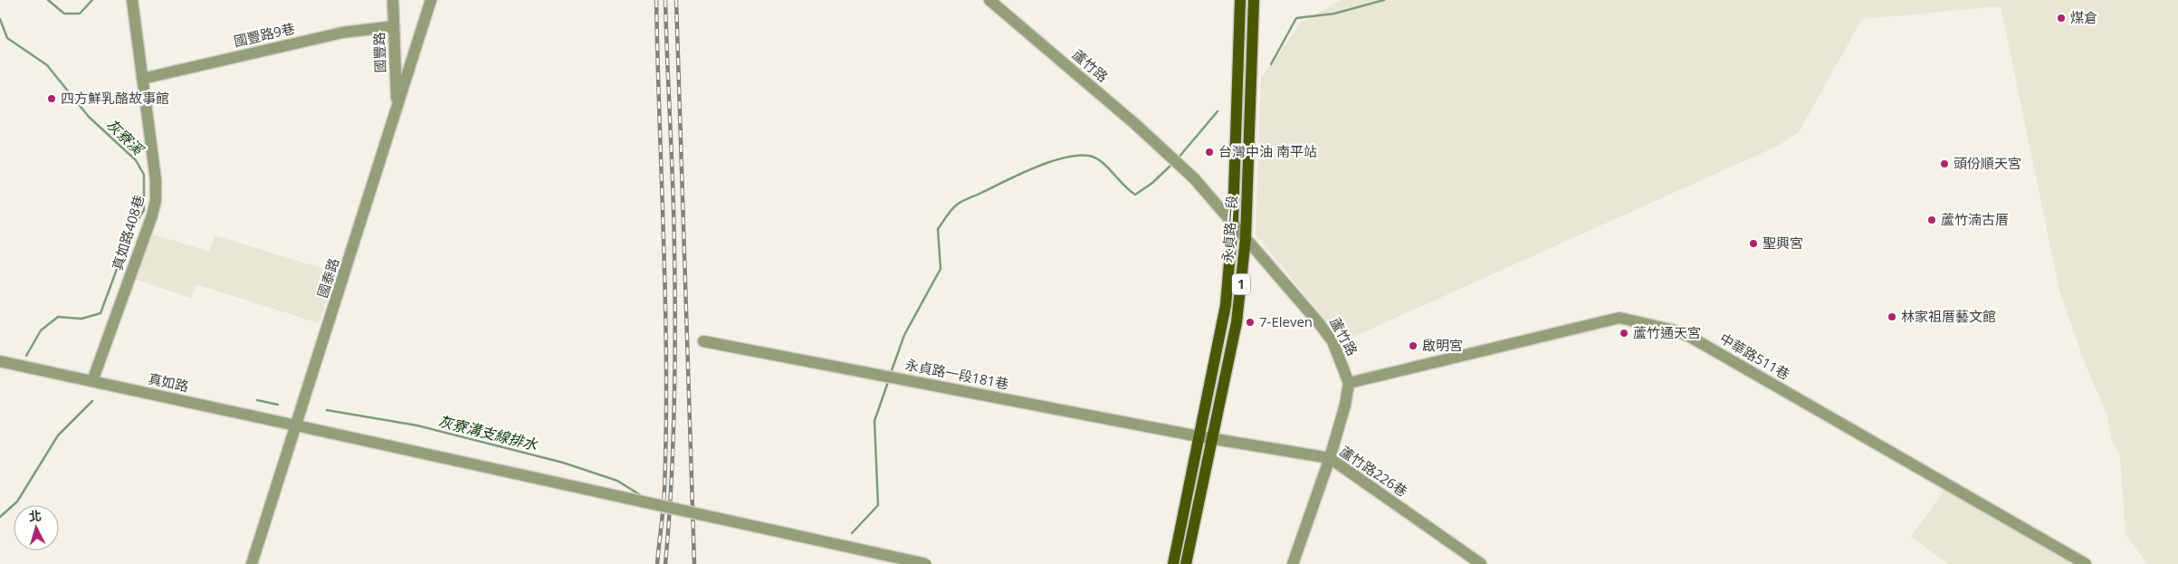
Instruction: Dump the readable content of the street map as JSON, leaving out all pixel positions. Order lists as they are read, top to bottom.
{
  "streets": {
    "main road": ["永貞路一段", "1"],
    "street": [
      "國豐路9巷",
      "國豐路",
      "蘆竹路",
      "真如路408巷",
      "國泰路",
      "中華路511巷",
      "永貞路一段181巷",
      "真如路",
      "蘆竹路226巷"
    ]
  },
  "crossings": [
    ["國豐路9巷", "國豐路"],
    ["國豐路9巷", "真如路408巷"],
    ["國豐路", "國泰路"],
    ["蘆竹路", "永貞路一段"],
    ["蘆竹路", "中華路511巷"],
    ["永貞路一段", "永貞路一段181巷"],
    ["永貞路一段", "蘆竹路226巷"],
    ["真如路408巷", "真如路"],
    ["國泰路", "真如路"],
    ["永貞路一段181巷", "蘆竹路226巷"]
  ],
  "water": ["灰寮溪", "灰寮溝支線排水"],
  "places": [
    "煤倉",
    "四方鮮乳酪故事館",
    "台灣中油 南平站",
    "頭份順天宮",
    "蘆竹湳古厝",
    "聖興宮",
    "林家祖厝藝文館",
    "7-Eleven",
    "蘆竹通天宮",
    "啟明宮"
  ],
  "north": "top"
}
